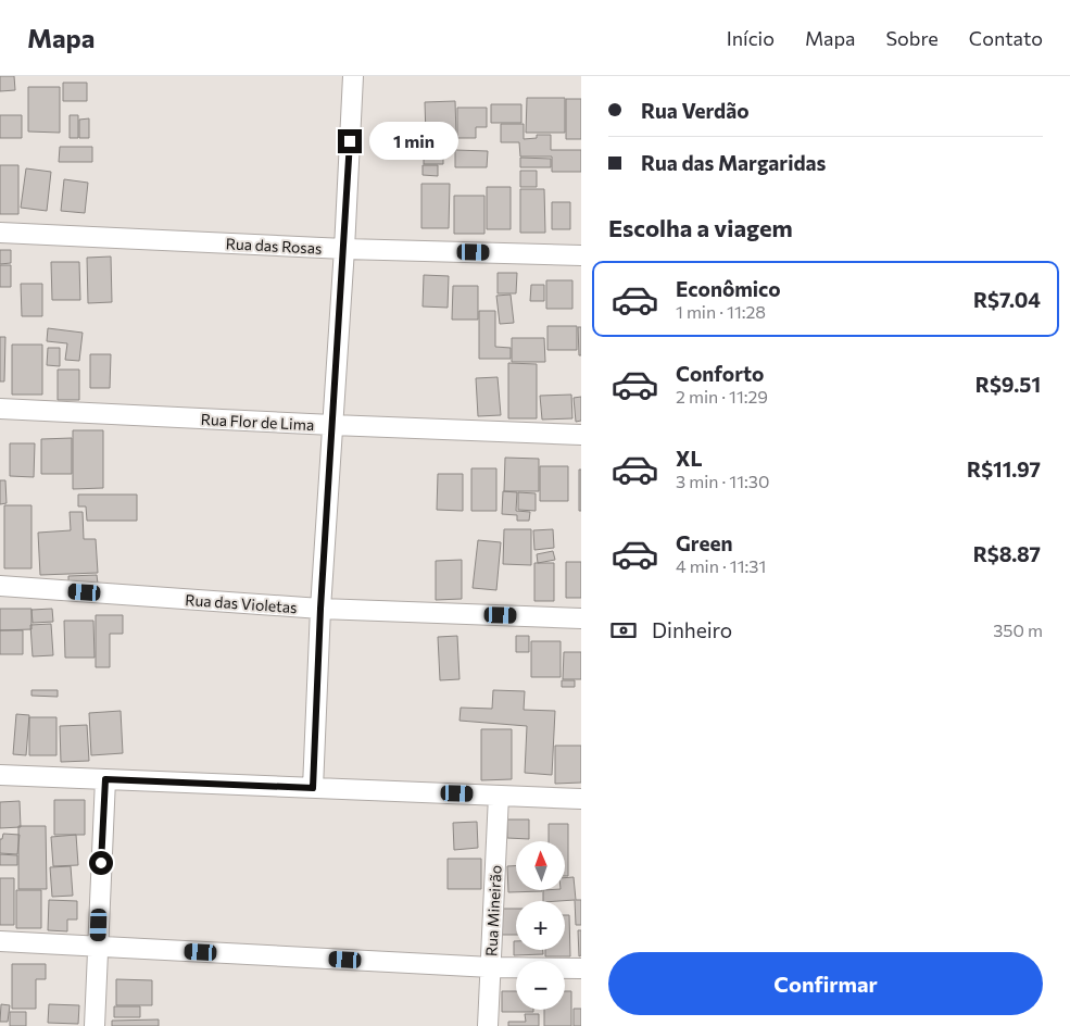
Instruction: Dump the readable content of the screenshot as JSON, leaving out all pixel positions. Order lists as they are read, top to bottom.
{
  "streets": {
    "street": [
      "Rua das Rosas",
      "Rua Flor de Lima",
      "Rua das Violetas",
      "Rua Mineirão"
    ]
  },
  "north": "top",
  "page": {
    "header": "Mapa",
    "nav": [
      "Início",
      "Mapa",
      "Sobre",
      "Contato"
    ],
    "banner": ["Rua Verdão", "Rua das Margaridas"],
    "bubble": "1 min",
    "heading": "Escolha a viagem",
    "list": [
      {
        "name": "Econômico",
        "note": "1 min · 11:28",
        "value": "R$7.04"
      },
      {
        "name": "Conforto",
        "note": "2 min · 11:29",
        "value": "R$9.51"
      },
      {
        "name": "XL",
        "note": "3 min · 11:30",
        "value": "R$11.97"
      },
      {
        "name": "Green",
        "note": "4 min · 11:31",
        "value": "R$8.87"
      }
    ],
    "pay": ["Dinheiro", "350 m"],
    "map_buttons": ["+", "−"],
    "buttons": "Confirmar"
  }
}
